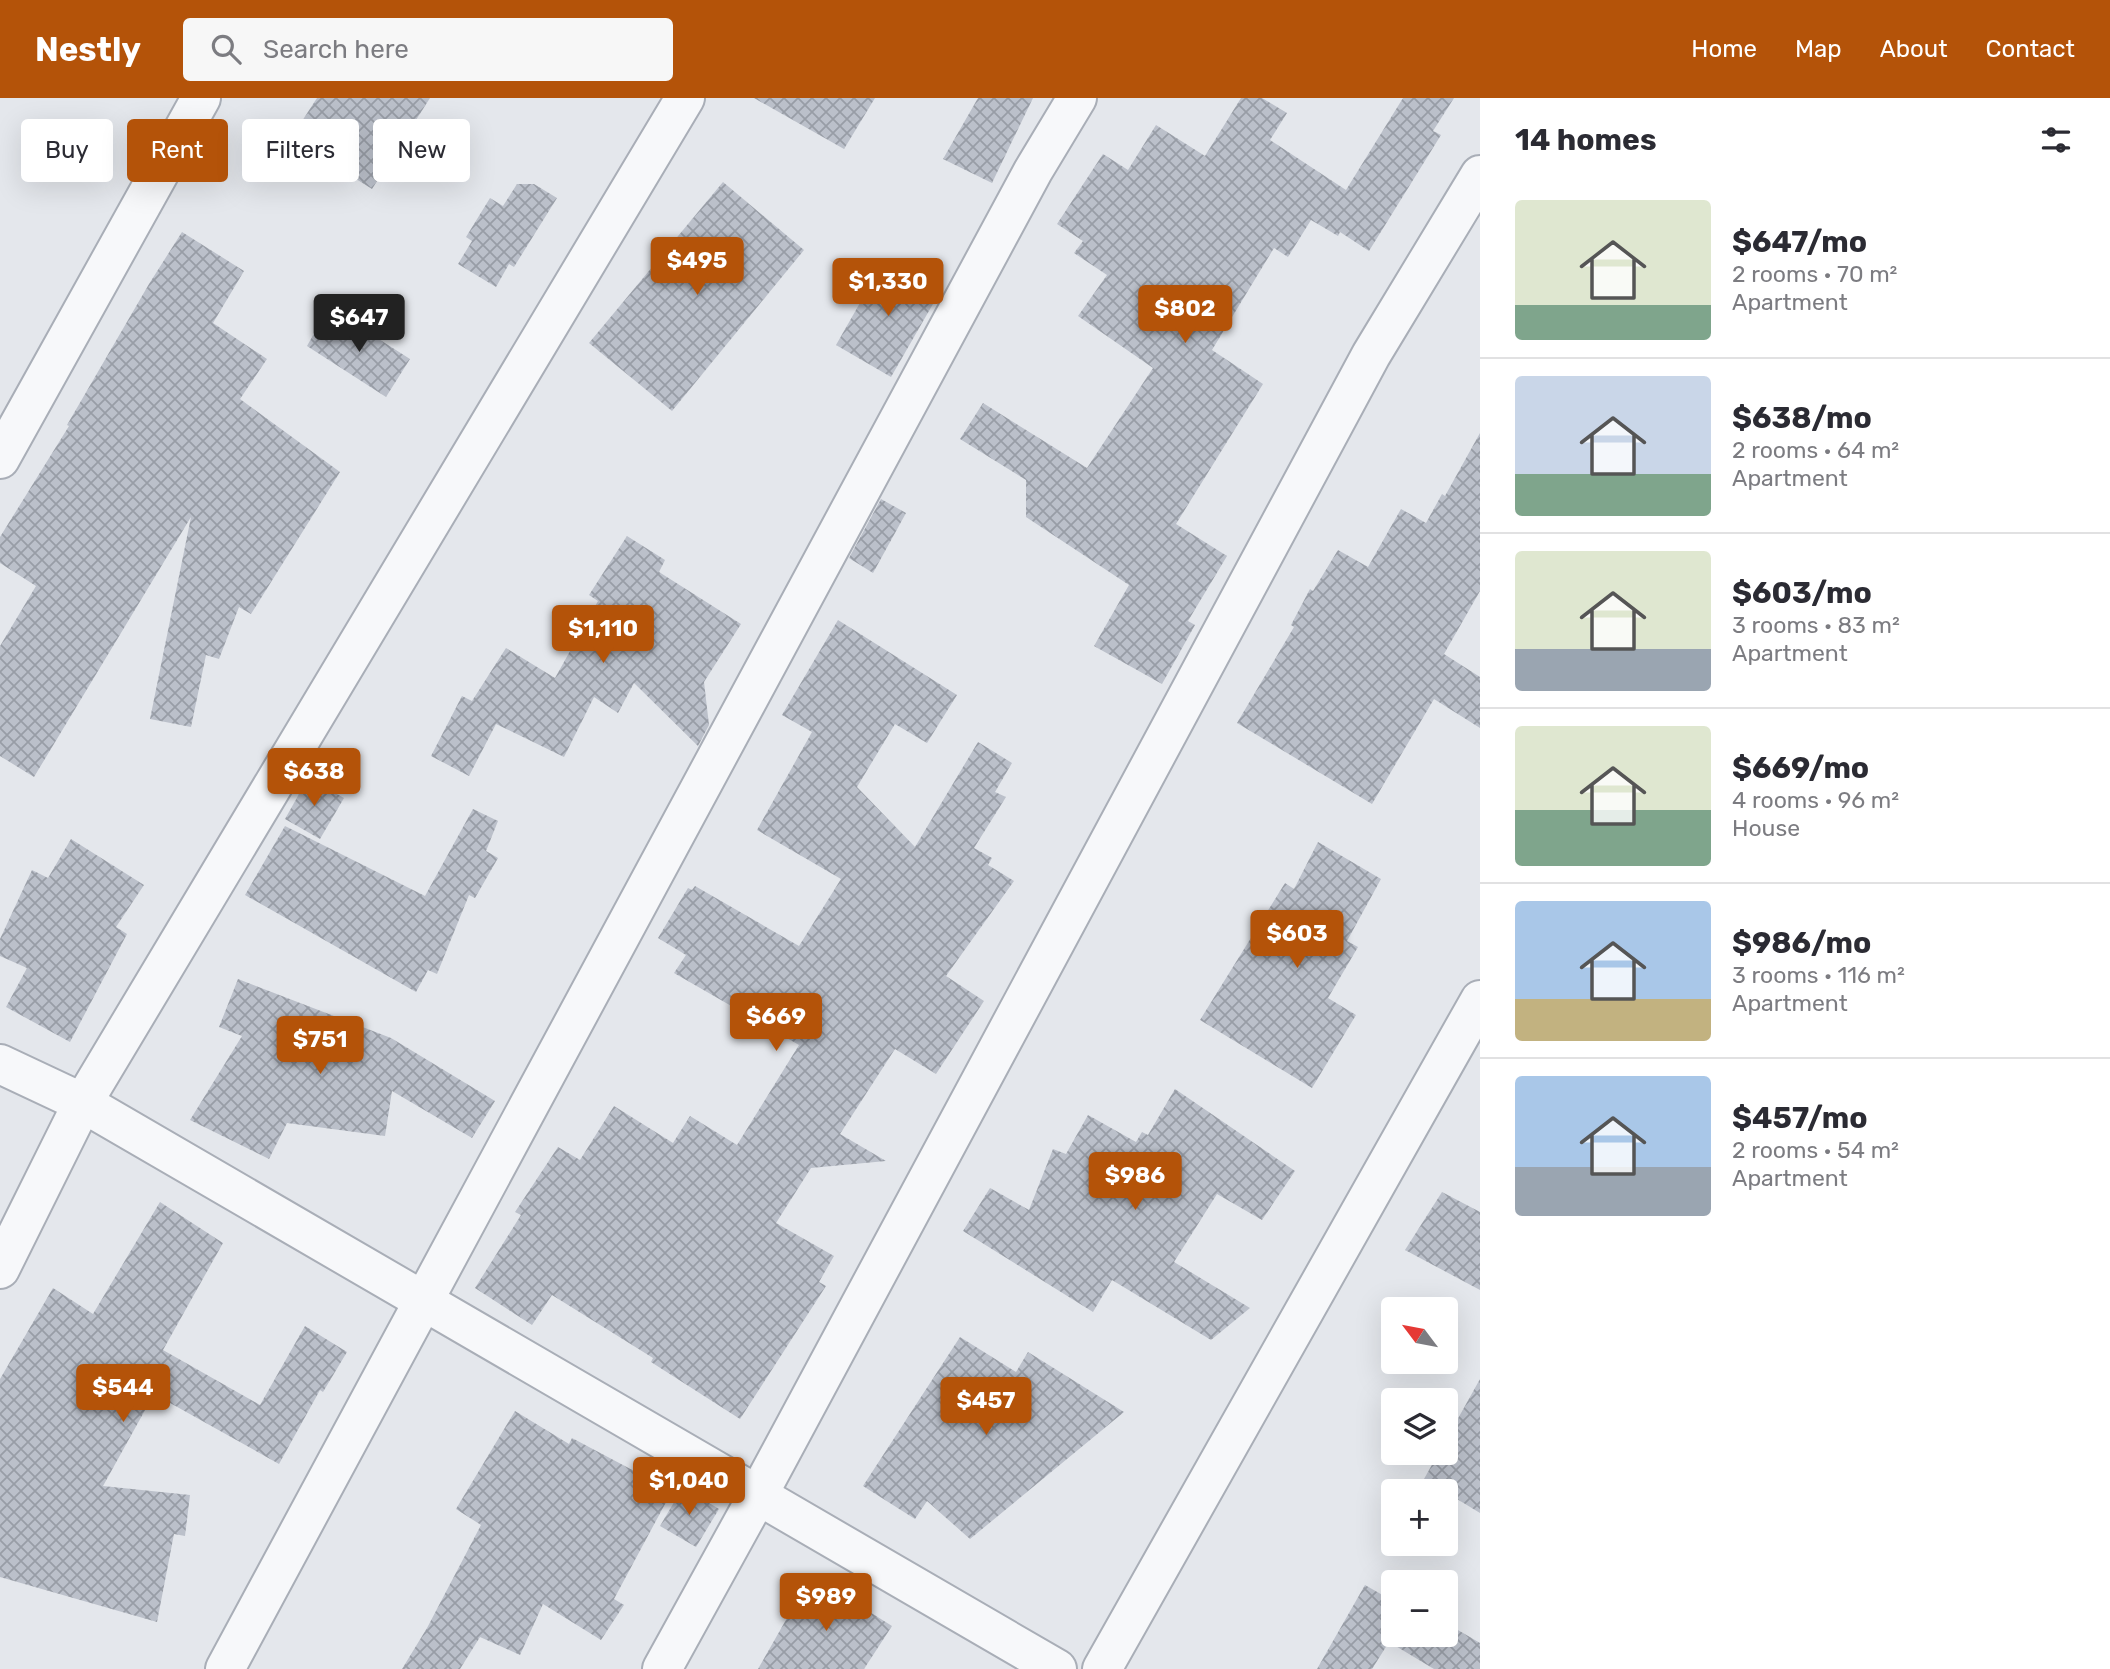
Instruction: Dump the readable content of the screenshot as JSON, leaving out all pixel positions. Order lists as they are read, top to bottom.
{
  "north": "top left",
  "page": {
    "header": "Nestly",
    "search": "Search here",
    "nav": [
      "Home",
      "Map",
      "About",
      "Contact"
    ],
    "heading": "14 homes",
    "chip": [
      "Buy",
      "Rent",
      "Filters",
      "New"
    ],
    "list": [
      {
        "name": "$647/mo",
        "note": "2 rooms · 70 m² · Apartment"
      },
      {
        "name": "$638/mo",
        "note": "2 rooms · 64 m² · Apartment"
      },
      {
        "name": "$603/mo",
        "note": "3 rooms · 83 m² · Apartment"
      },
      {
        "name": "$669/mo",
        "note": "4 rooms · 96 m² · House"
      },
      {
        "name": "$986/mo",
        "note": "3 rooms · 116 m² · Apartment"
      },
      {
        "name": "$457/mo",
        "note": "2 rooms · 54 m² · Apartment"
      }
    ],
    "price": [
      "$495",
      "$1,330",
      "$802",
      "$647",
      "$1,110",
      "$638",
      "$603",
      "$669",
      "$751",
      "$986",
      "$544",
      "$457",
      "$1,040",
      "$989"
    ],
    "map_buttons": ["+", "−"]
  }
}
